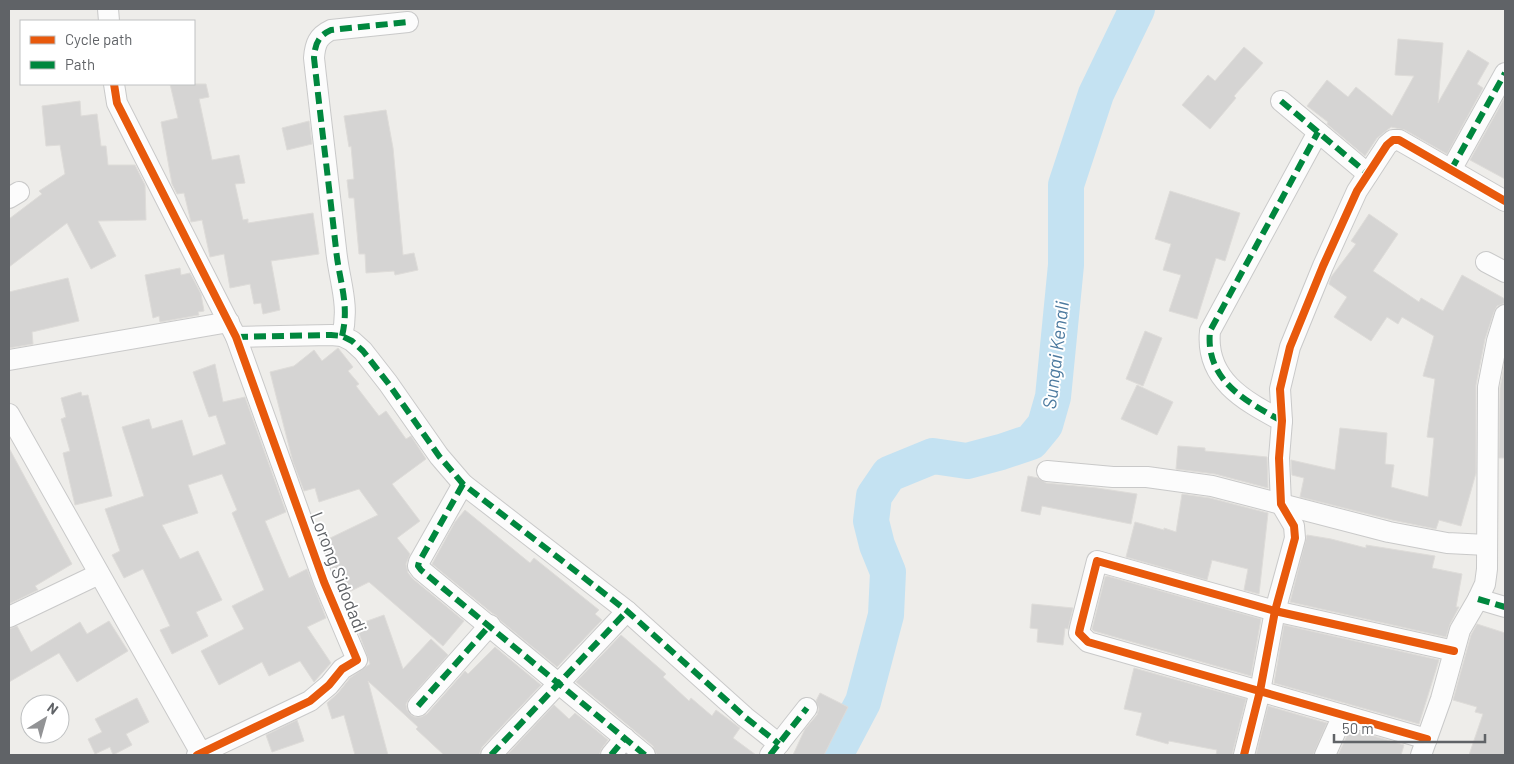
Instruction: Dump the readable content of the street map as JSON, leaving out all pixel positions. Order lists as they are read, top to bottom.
{
  "streets": {
    "street": ["Lorong Sidodadi"]
  },
  "water": ["Sungai Kenali"],
  "legend": ["Cycle path", "Path"],
  "scale_bar": "50 m",
  "north": "top right"
}
